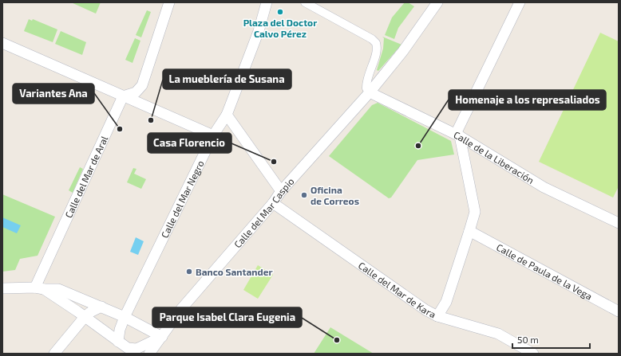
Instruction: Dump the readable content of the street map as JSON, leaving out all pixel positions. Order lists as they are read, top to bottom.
{
  "streets": {
    "street": [
      "Calle de la Liberación",
      "Calle del Mar de Aral",
      "Calle del Mar Negro",
      "Calle del Mar Caspio",
      "Calle de Paula de la Vega",
      "Calle del Mar de Kara"
    ]
  },
  "crossings": [
    ["Calle de la Liberación", "Calle del Mar Caspio"],
    ["Calle del Mar Caspio", "Calle del Mar de Kara"]
  ],
  "places": [
    "Plaza del Doctor Calvo Pérez",
    "La mueblería de Susana",
    "Variantes Ana",
    "Homenaje a los represaliados",
    "Casa Florencio",
    "Oficina de Correos",
    "Banco Santander",
    "Parque Isabel Clara Eugenia"
  ],
  "scale_bar": "50 m"
}
